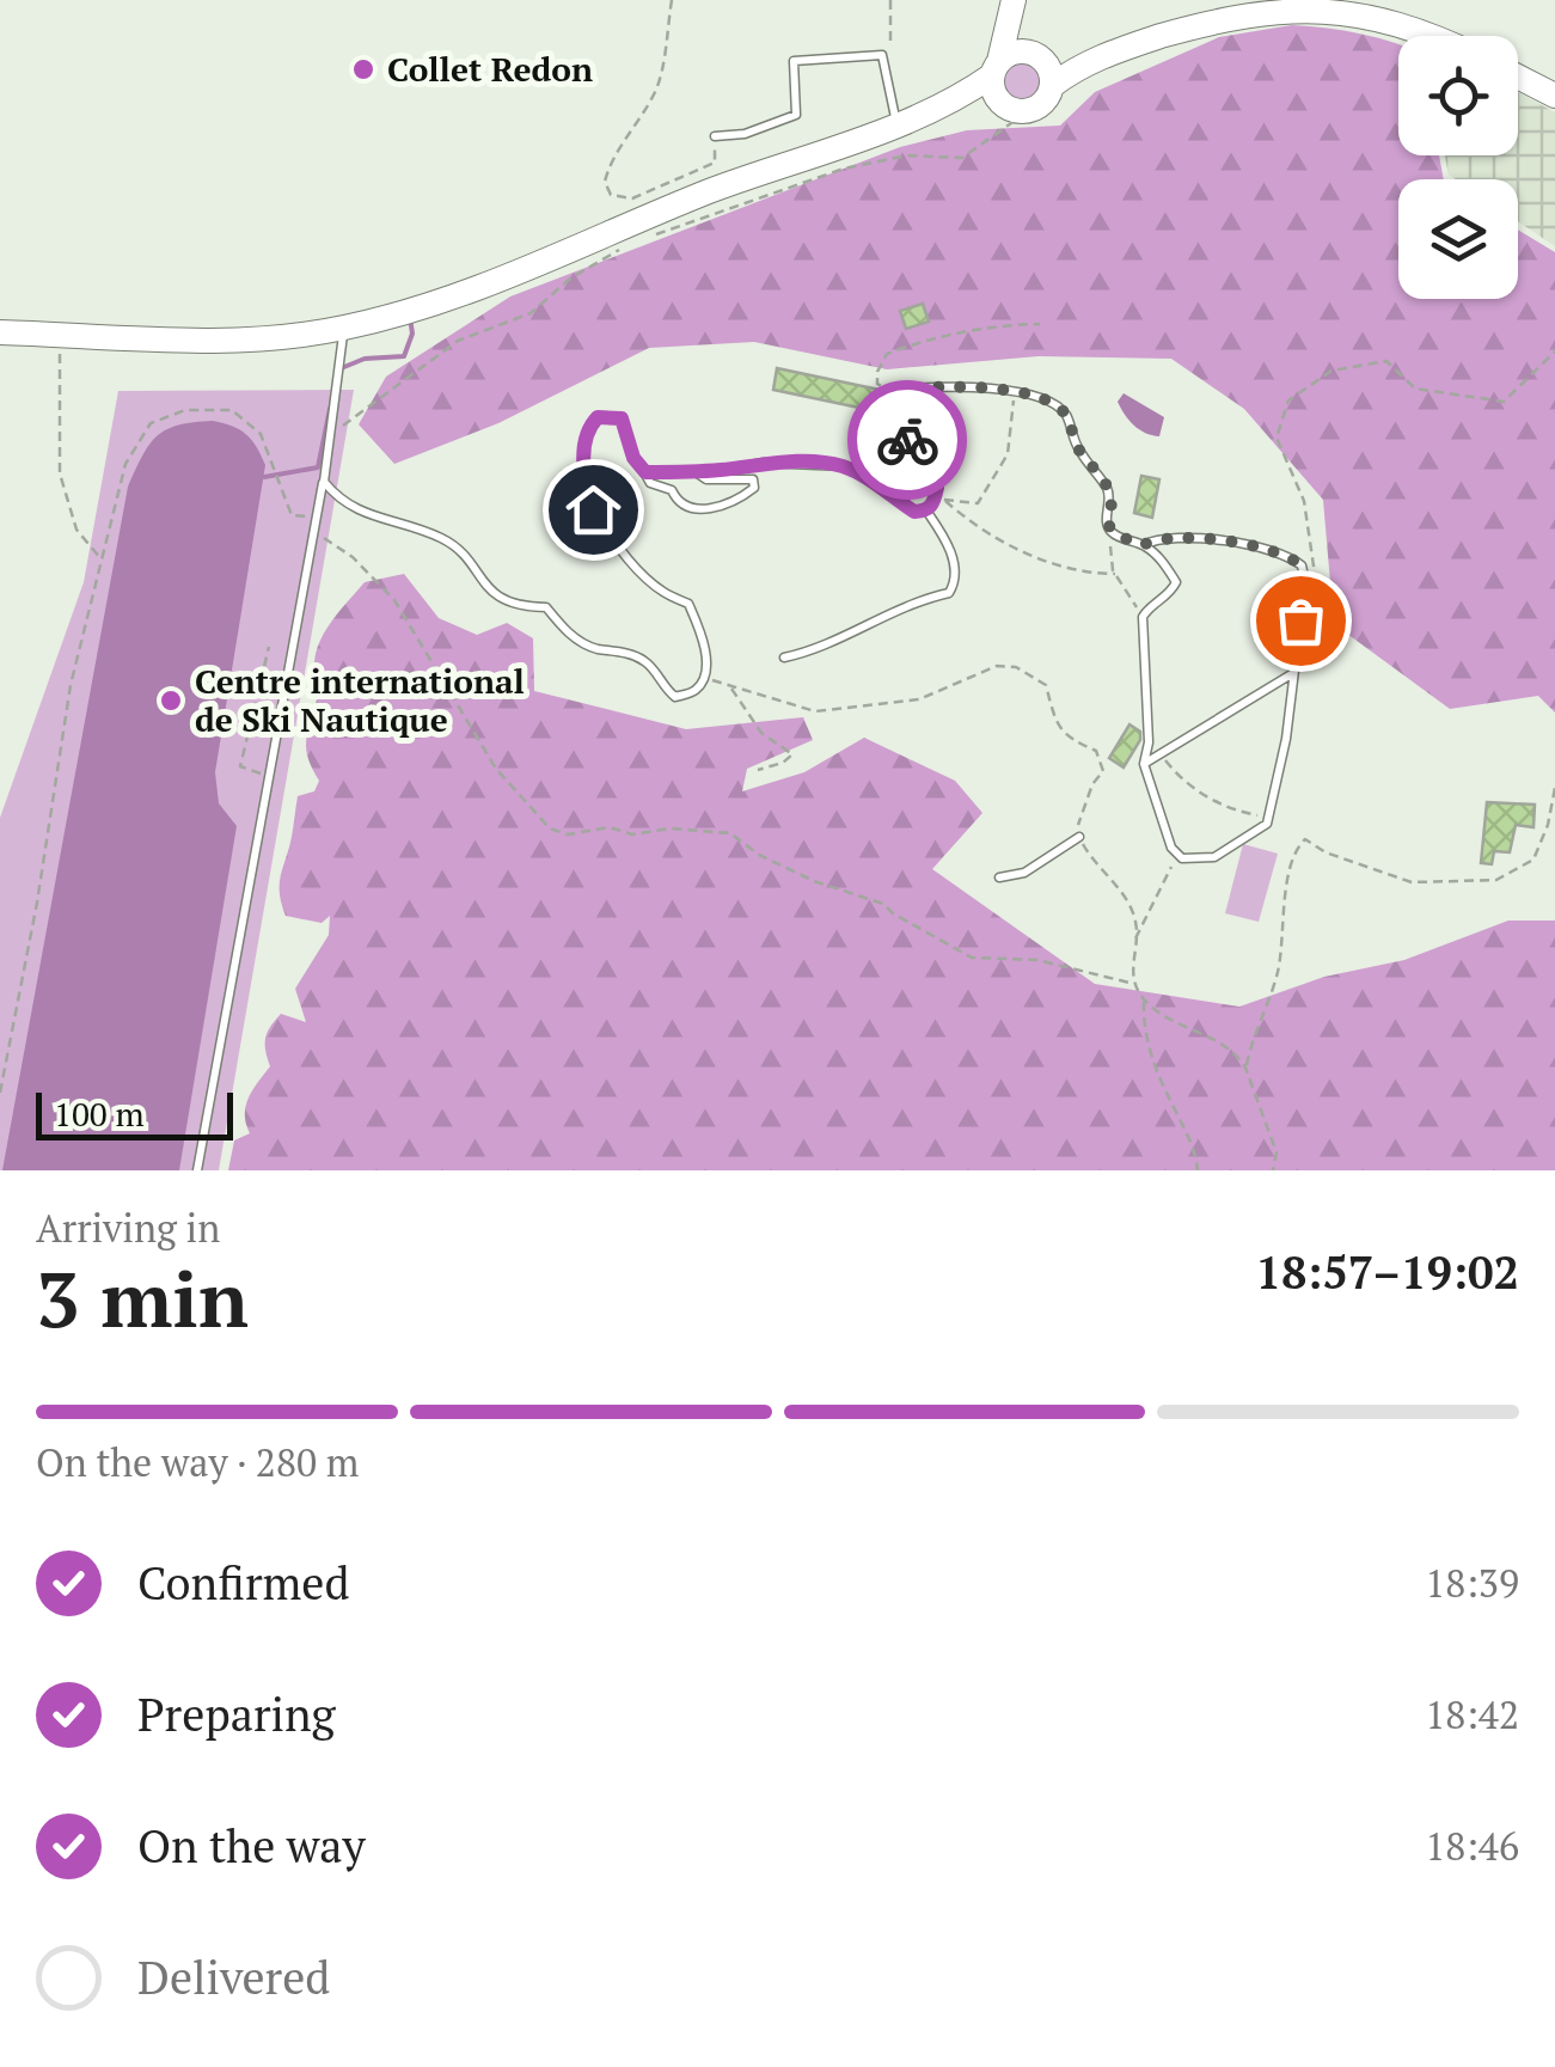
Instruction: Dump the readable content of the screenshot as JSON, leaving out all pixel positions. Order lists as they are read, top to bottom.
{
  "places": ["Collet Redon", "Centre international de Ski Nautique"],
  "scale_bar": "100 m",
  "page": {
    "scale": "100 m",
    "heading": ["3 min", "Arriving in", "18:57–19:02"],
    "bar": "On the way · 280 m",
    "list": [
      ["Confirmed", "18:39"],
      ["Preparing", "18:42"],
      ["On the way", "18:46"],
      "Delivered"
    ]
  }
}
